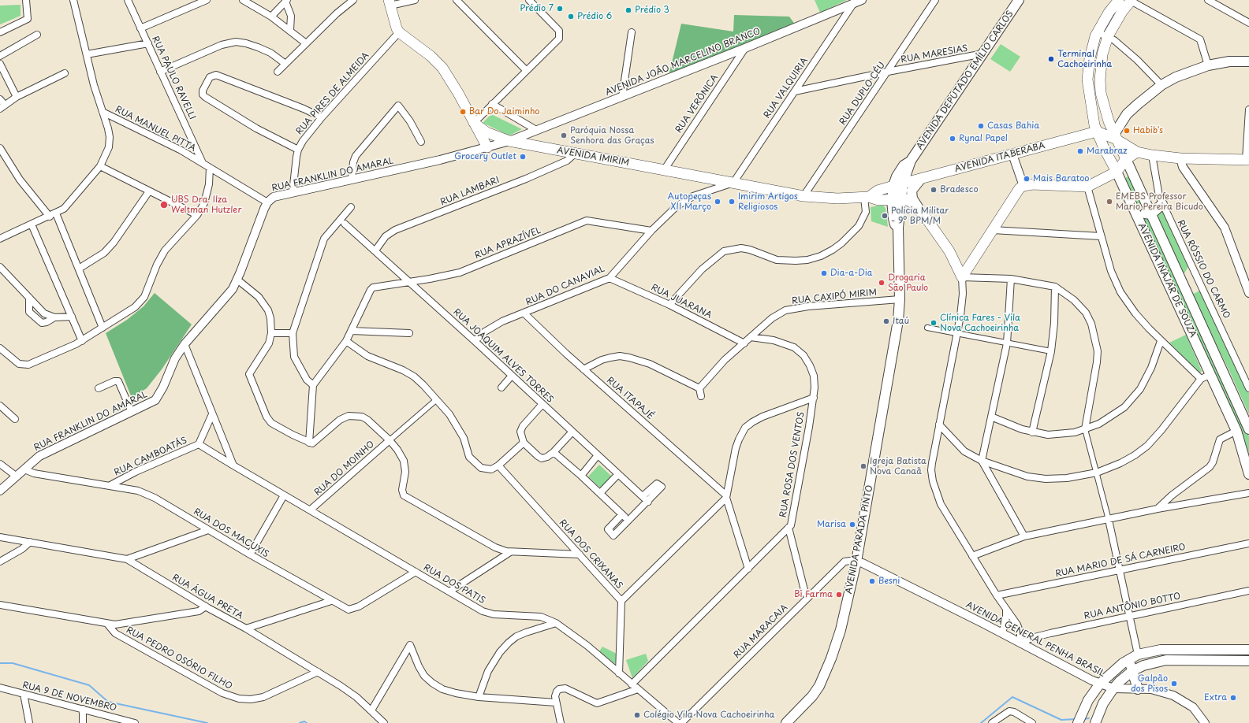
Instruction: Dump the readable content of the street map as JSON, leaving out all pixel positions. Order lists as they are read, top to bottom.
{
  "streets": {
    "main road": [
      "AVENIDA DEPUTADO EMÍLIO CARLOS",
      "AVENIDA IMIRIM",
      "AVENIDA ITABERABA",
      "AVENIDA INAJAR DE SOUZA",
      "AVENIDA PARADA PINTO"
    ],
    "street": [
      "RUA MARESIAS",
      "AVENIDA JOÃO MARCELINO BRANCO",
      "RUA PAULO RAVELLI",
      "RUA VALQUIRIA",
      "RUA PIRES DE ALMEIDA",
      "RUA DUPLO CÉU",
      "RUA VERÔNICA",
      "RUA MANUEL PITTA",
      "RUA FRANKLIN DO AMARAL",
      "RUA LAMBARI",
      "RUA APRAZÍVEL",
      "RUA RÓSSIO DO CARMO",
      "RUA DO CANAVIAL",
      "RUA CAXIPÓ MIRIM",
      "RUA JUARANA",
      "RUA JOAQUIM ALVES TORRES",
      "RUA ITAPAJÉ",
      "RUA CAMBOATÁS",
      "RUA ROSA DOS VENTOS",
      "RUA DO MOINHO",
      "RUA DOS MACUXIS",
      "RUA DOS CRIXANAS",
      "RUA MARIO DE SÁ CARNEIRO",
      "RUA DOS PATIS",
      "RUA ÁGUA PRETA",
      "RUA ANTÔNIO BOTTO",
      "RUA MARACAIA",
      "AVENIDA GENERAL PENHA BRASIL",
      "RUA PEDRO OSÓRIO FILHO",
      "RUA 9 DE NOVEMBRO"
    ]
  },
  "crossings": [
    ["RUA MARESIAS", "AVENIDA DEPUTADO EMÍLIO CARLOS"],
    ["RUA MARESIAS", "RUA VALQUIRIA"],
    ["RUA MARESIAS", "RUA DUPLO CÉU"],
    ["AVENIDA JOÃO MARCELINO BRANCO", "RUA VALQUIRIA"],
    ["AVENIDA JOÃO MARCELINO BRANCO", "RUA VERÔNICA"],
    ["AVENIDA JOÃO MARCELINO BRANCO", "AVENIDA IMIRIM"],
    ["AVENIDA JOÃO MARCELINO BRANCO", "RUA FRANKLIN DO AMARAL"],
    ["RUA PAULO RAVELLI", "RUA MANUEL PITTA"],
    ["AVENIDA DEPUTADO EMÍLIO CARLOS", "AVENIDA IMIRIM"],
    ["AVENIDA DEPUTADO EMÍLIO CARLOS", "AVENIDA ITABERABA"],
    ["AVENIDA DEPUTADO EMÍLIO CARLOS", "AVENIDA PARADA PINTO"],
    ["RUA VALQUIRIA", "AVENIDA IMIRIM"],
    ["RUA VALQUIRIA", "RUA DO CANAVIAL"],
    ["RUA PIRES DE ALMEIDA", "AVENIDA IMIRIM"],
    ["RUA PIRES DE ALMEIDA", "RUA FRANKLIN DO AMARAL"],
    ["RUA DUPLO CÉU", "AVENIDA IMIRIM"],
    ["RUA VERÔNICA", "AVENIDA IMIRIM"],
    ["RUA MANUEL PITTA", "RUA FRANKLIN DO AMARAL"],
    ["AVENIDA IMIRIM", "AVENIDA ITABERABA"],
    ["AVENIDA IMIRIM", "RUA FRANKLIN DO AMARAL"],
    ["AVENIDA IMIRIM", "RUA LAMBARI"],
    ["AVENIDA IMIRIM", "RUA DO CANAVIAL"],
    ["AVENIDA IMIRIM", "AVENIDA PARADA PINTO"],
    ["AVENIDA ITABERABA", "AVENIDA INAJAR DE SOUZA"],
    ["AVENIDA ITABERABA", "AVENIDA PARADA PINTO"],
    ["RUA FRANKLIN DO AMARAL", "RUA DOS MACUXIS"],
    ["RUA LAMBARI", "RUA JOAQUIM ALVES TORRES"],
    ["RUA APRAZÍVEL", "RUA DO CANAVIAL"],
    ["RUA APRAZÍVEL", "RUA JOAQUIM ALVES TORRES"],
    ["RUA DO CANAVIAL", "RUA JUARANA"],
    ["RUA DO CANAVIAL", "RUA JOAQUIM ALVES TORRES"],
    ["RUA DO CANAVIAL", "RUA ITAPAJÉ"],
    ["RUA CAXIPÓ MIRIM", "RUA JUARANA"],
    ["RUA CAXIPÓ MIRIM", "RUA ROSA DOS VENTOS"],
    ["RUA CAXIPÓ MIRIM", "AVENIDA PARADA PINTO"],
    ["RUA CAMBOATÁS", "RUA DOS MACUXIS"],
    ["RUA CAMBOATÁS", "RUA DOS PATIS"],
    ["RUA ROSA DOS VENTOS", "RUA DOS PATIS"],
    ["RUA DO MOINHO", "RUA DOS PATIS"],
    ["RUA DOS MACUXIS", "RUA DOS PATIS"],
    ["AVENIDA PARADA PINTO", "RUA MARACAIA"],
    ["AVENIDA PARADA PINTO", "AVENIDA GENERAL PENHA BRASIL"],
    ["RUA DOS CRIXANAS", "RUA DOS PATIS"],
    ["RUA ÁGUA PRETA", "RUA PEDRO OSÓRIO FILHO"],
    ["RUA ANTÔNIO BOTTO", "AVENIDA GENERAL PENHA BRASIL"],
    ["RUA MARACAIA", "AVENIDA GENERAL PENHA BRASIL"]
  ],
  "places": [
    "Prédio 7",
    "Prédio 3",
    "Prédio 6",
    "Terminal Cachoeirinha",
    "Bar Do Jaiminho",
    "Casas Bahia",
    "Habib's",
    "Paróquia Nossa Senhora das Graças",
    "Rynal Papel",
    "Marabraz",
    "Grocery Outlet",
    "Mais Baratoo",
    "Bradesco",
    "Autopeças XII Março",
    "Imirim Artigos Religiosos",
    "EMEBS Professor Mario Pereira Bicudo",
    "UBS Dra. Ilza Weltman Hutzler",
    "Policia Militar - 9º BPM/M",
    "Dia-a-Dia",
    "Drogaria São Paulo",
    "Itaú",
    "Clínica Fares - Vila Nova Cachoeirinha",
    "Igreja Batista Nova Canaã",
    "Marisa",
    "Besni",
    "Bi Farma",
    "Galpão dos Pisos",
    "Extra",
    "Colégio Vila Nova Cachoeirinha"
  ]
}
